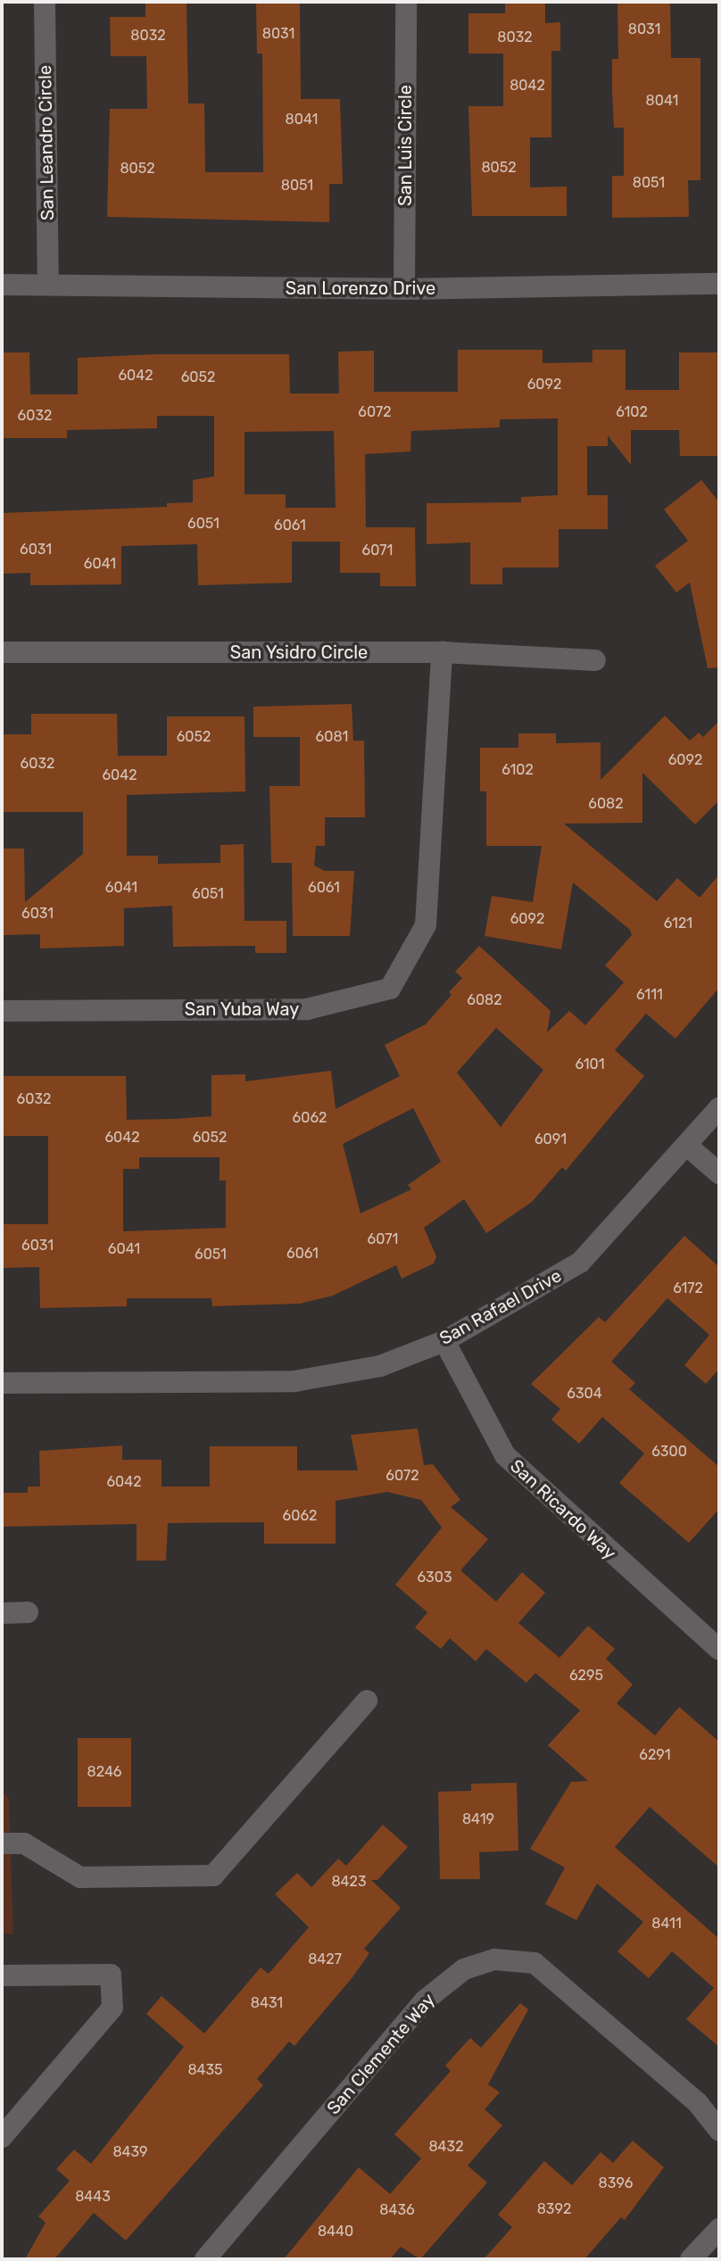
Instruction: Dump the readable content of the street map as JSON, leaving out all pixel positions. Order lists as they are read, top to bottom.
{
  "streets": {
    "street": [
      "San Leandro Circle",
      "San Luis Circle",
      "San Lorenzo Drive",
      "San Ysidro Circle",
      "San Yuba Way",
      "San Rafael Drive",
      "San Ricardo Way",
      "San Clemente Way"
    ]
  },
  "crossings": [
    ["San Leandro Circle", "San Lorenzo Drive"],
    ["San Luis Circle", "San Lorenzo Drive"],
    ["San Ysidro Circle", "San Yuba Way"],
    ["San Rafael Drive", "San Ricardo Way"]
  ],
  "house_numbers": [
    "8031",
    "8031",
    "8032",
    "8032",
    "8042",
    "8041",
    "8041",
    "8052",
    "8052",
    "8051",
    "8051",
    "6042",
    "6052",
    "6092",
    "6072",
    "6102",
    "6032",
    "6051",
    "6061",
    "6031",
    "6071",
    "6041",
    "6052",
    "6081",
    "6092",
    "6032",
    "6102",
    "6042",
    "6082",
    "6041",
    "6061",
    "6051",
    "6031",
    "6092",
    "6121",
    "6111",
    "6082",
    "6101",
    "6032",
    "6062",
    "6042",
    "6052",
    "6091",
    "6071",
    "6031",
    "6041",
    "6061",
    "6051",
    "6172",
    "6304",
    "6300",
    "6072",
    "6042",
    "6062",
    "6303",
    "6295",
    "6291",
    "8246",
    "8419",
    "8423",
    "8411",
    "8427",
    "8431",
    "8435",
    "8432",
    "8439",
    "8396",
    "8443",
    "8392",
    "8436",
    "8440"
  ]
}
